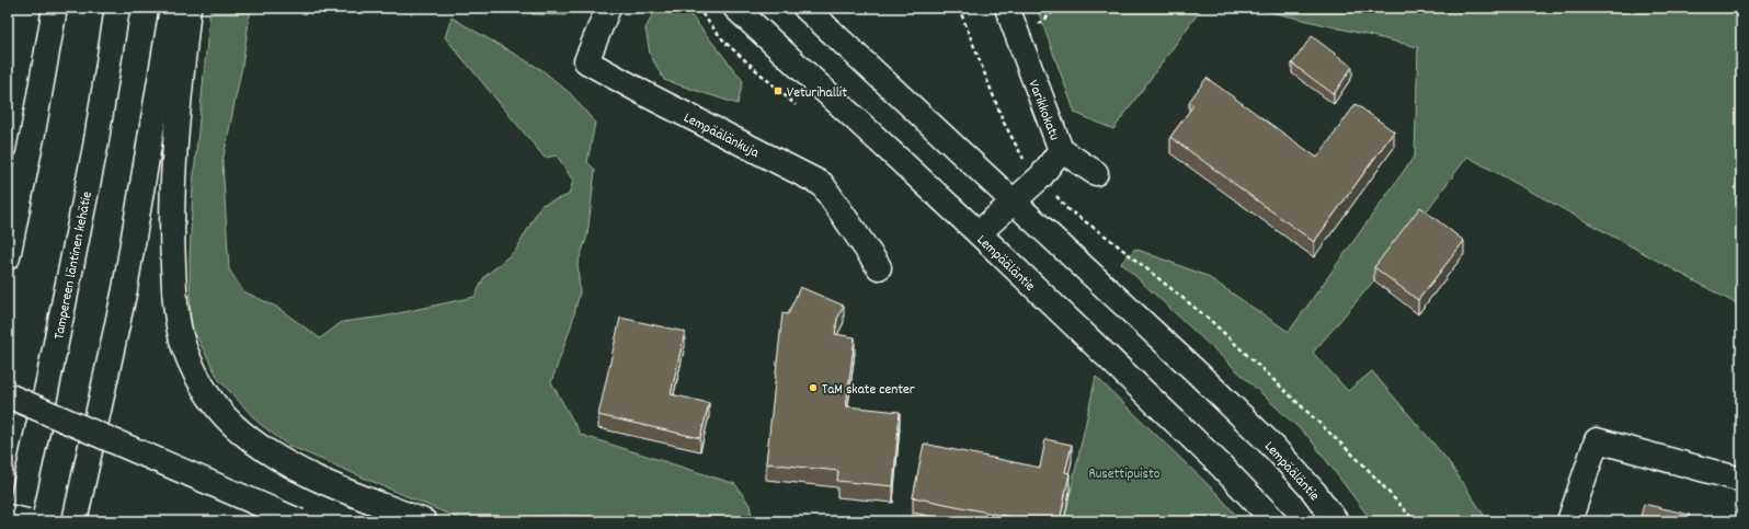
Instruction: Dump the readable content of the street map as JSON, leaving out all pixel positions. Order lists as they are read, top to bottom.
{
  "streets": {
    "main road": [
      "Varikkokatu",
      "Lempäälänkuja",
      "Lempääläntie",
      "Tampereen läntinen kehätie"
    ]
  },
  "crossings": [
    ["Varikkokatu", "Lempääläntie"]
  ],
  "parks": ["Rusettipuisto"],
  "places": {
    "transit": ["Veturihallit"],
    "other": ["TaM skate center"]
  }
}
